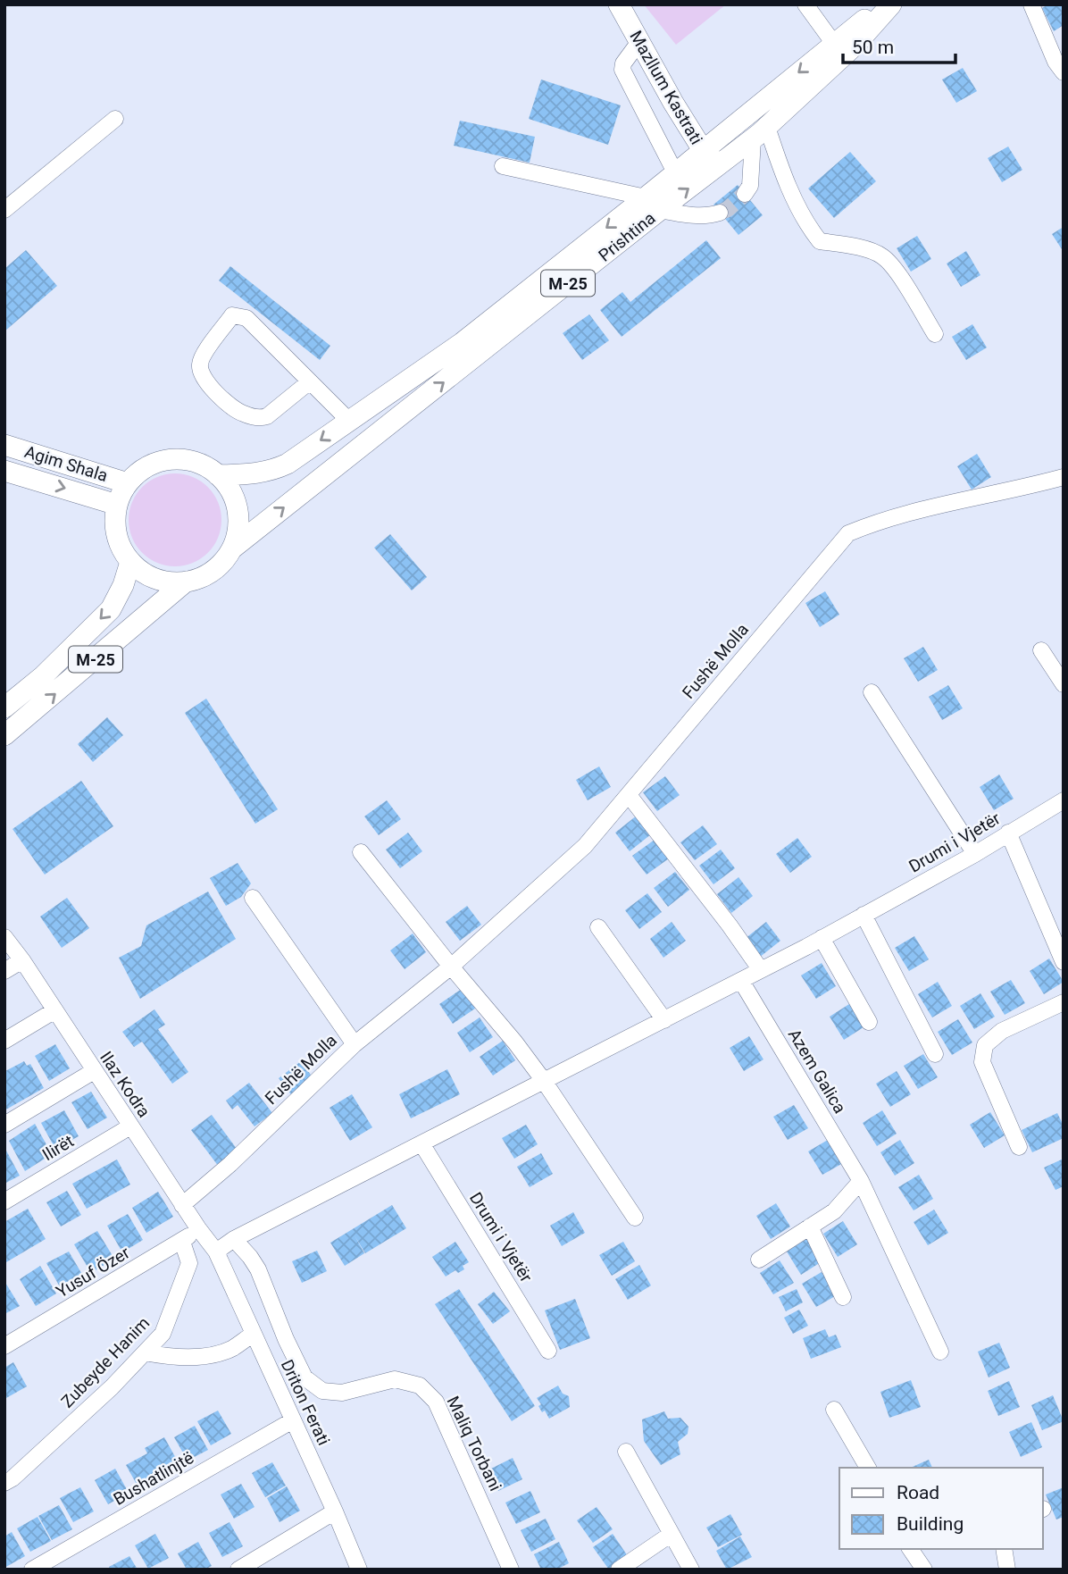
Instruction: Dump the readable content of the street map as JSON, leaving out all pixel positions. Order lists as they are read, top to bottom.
{
  "streets": {
    "main road": [
      "Mazllum Kastrati",
      "Prishtina",
      "M-25",
      "Agim Shala"
    ],
    "street": [
      "Fushë Molla",
      "Drumi i Vjetër",
      "Azem Galica",
      "Ilaz Kodra",
      "Ilirët",
      "Yusuf Özer",
      "Zubeyde Hanim",
      "Driton Ferati",
      "Maliq Torbani",
      "Bushatlinjtë"
    ]
  },
  "crossings": [
    ["Mazllum Kastrati", "Prishtina"],
    ["Prishtina", "M-25"],
    ["Prishtina", "Agim Shala"],
    ["M-25", "Agim Shala"],
    ["Fushë Molla", "Ilaz Kodra"],
    ["Drumi i Vjetër", "Azem Galica"],
    ["Drumi i Vjetër", "Ilaz Kodra"],
    ["Drumi i Vjetër", "Driton Ferati"],
    ["Drumi i Vjetër", "Maliq Torbani"],
    ["Ilaz Kodra", "Ilirët"],
    ["Ilaz Kodra", "Yusuf Özer"],
    ["Ilaz Kodra", "Driton Ferati"],
    ["Yusuf Özer", "Zubeyde Hanim"],
    ["Driton Ferati", "Bushatlinjtë"]
  ],
  "legend": ["Road", "Building"],
  "scale_bar": "50 m"
}
